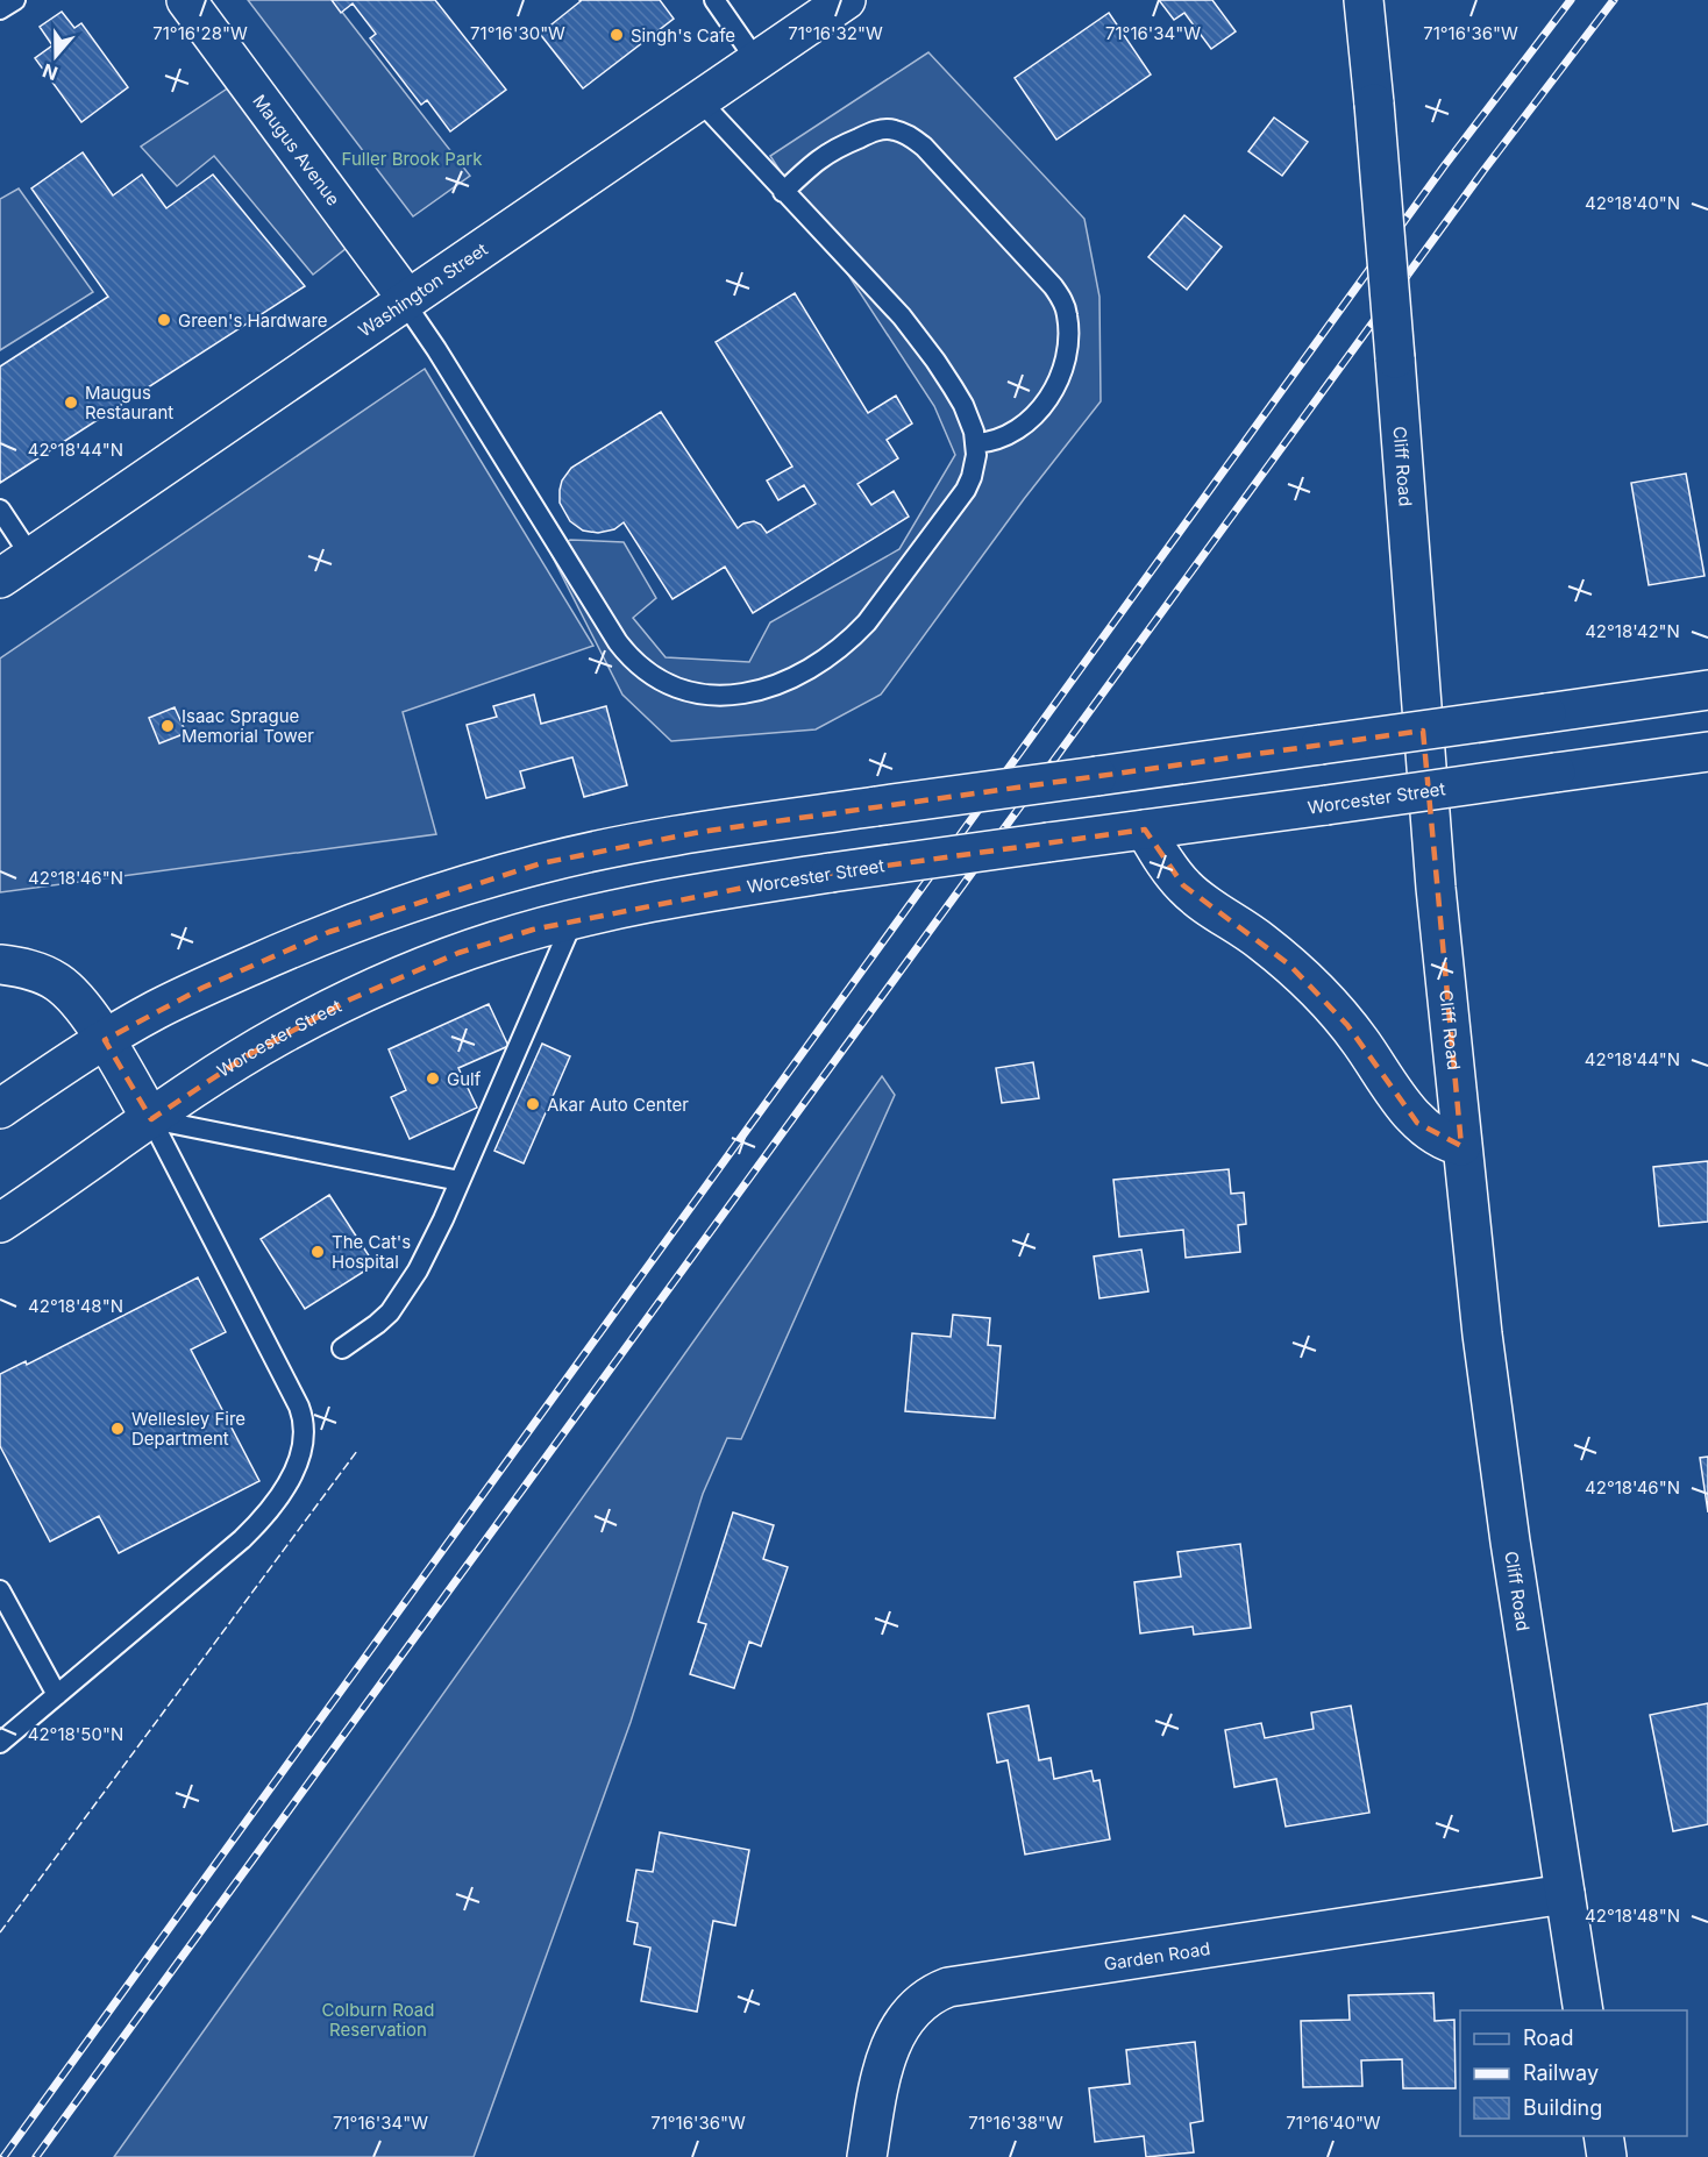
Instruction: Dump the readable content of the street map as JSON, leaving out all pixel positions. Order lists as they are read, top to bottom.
{
  "streets": {
    "main road": [
      "Maugus Avenue",
      "Washington Street",
      "Cliff Road",
      "Worcester Street",
      "Garden Road"
    ]
  },
  "crossings": [
    ["Maugus Avenue", "Washington Street"],
    ["Cliff Road", "Garden Road"]
  ],
  "parks": ["Fuller Brook Park", "Colburn Road Reservation"],
  "places": [
    "Singh's Cafe",
    "Green's Hardware",
    "Maugus Restaurant",
    "Isaac Sprague Memorial Tower",
    "Gulf",
    "Akar Auto Center",
    "The Cat's Hospital",
    "Wellesley Fire Department"
  ],
  "legend": ["Road", "Railway", "Building"],
  "north": "bottom",
  "coordinates": [
    "71°16'30\"W",
    "71°16'28\"W",
    "71°16'32\"W",
    "71°16'34\"W",
    "71°16'36\"W",
    "42°18'40\"N",
    "42°18'44\"N",
    "42°18'42\"N",
    "42°18'46\"N",
    "42°18'48\"N",
    "42°18'50\"N",
    "71°16'38\"W",
    "71°16'40\"W"
  ]
}
